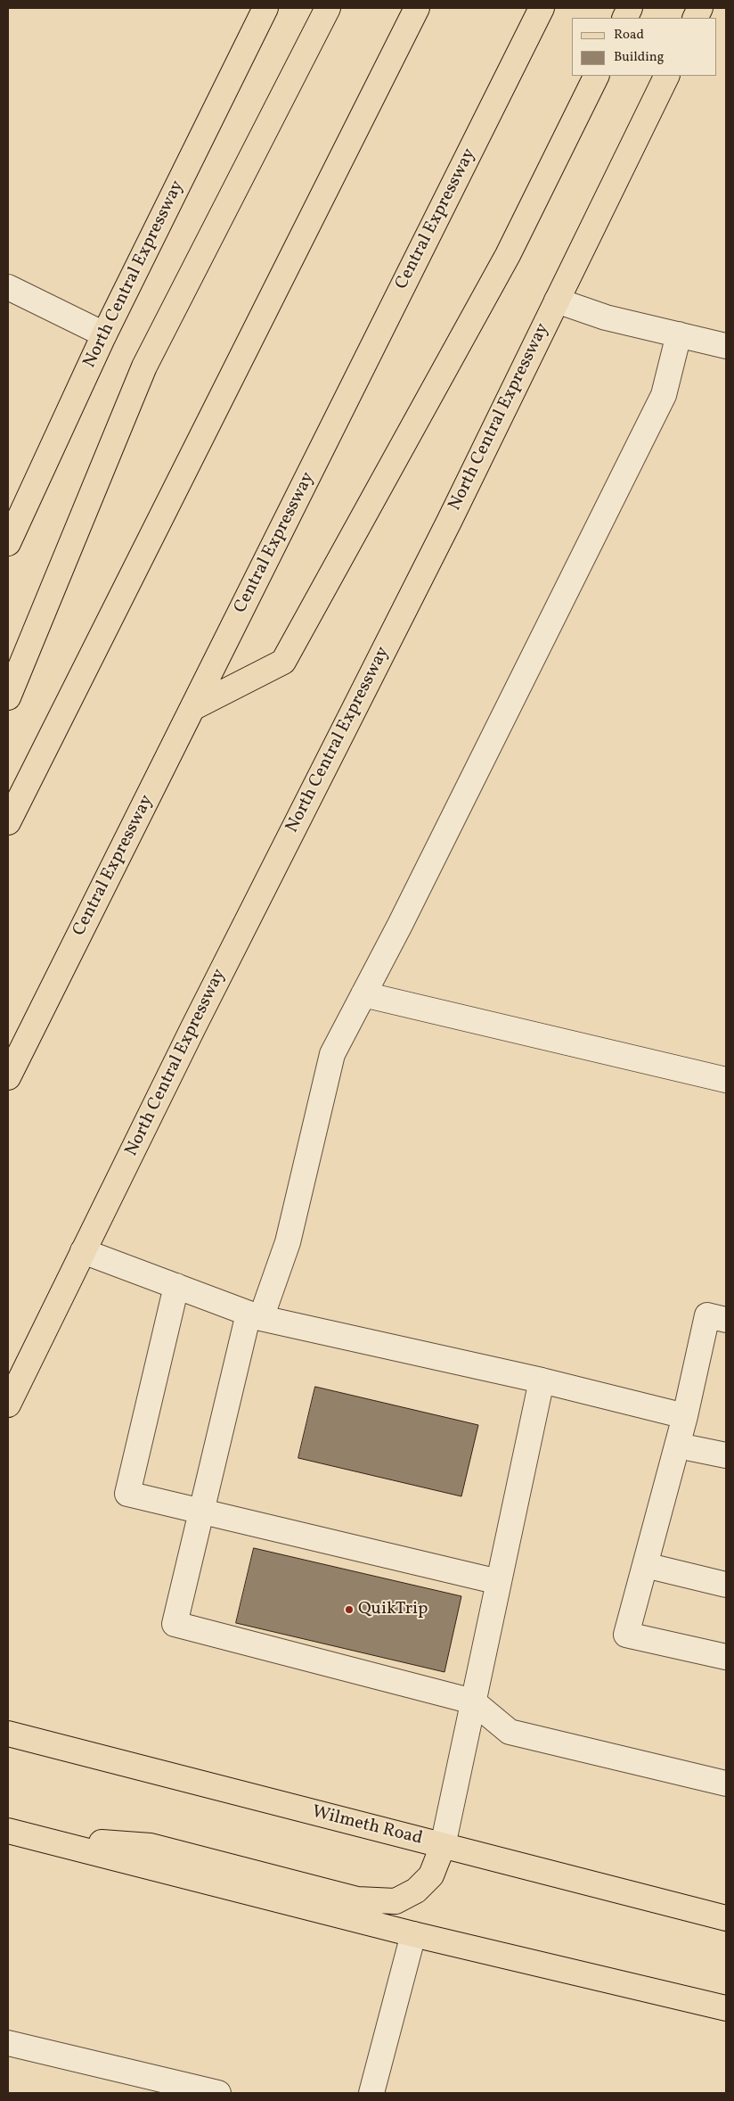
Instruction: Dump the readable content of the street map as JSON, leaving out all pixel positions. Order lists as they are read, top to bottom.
{
  "streets": {
    "main road": ["Central Expressway", "North Central Expressway", "Wilmeth Road"]
  },
  "places": ["QuikTrip"],
  "legend": ["Road", "Building"]
}
